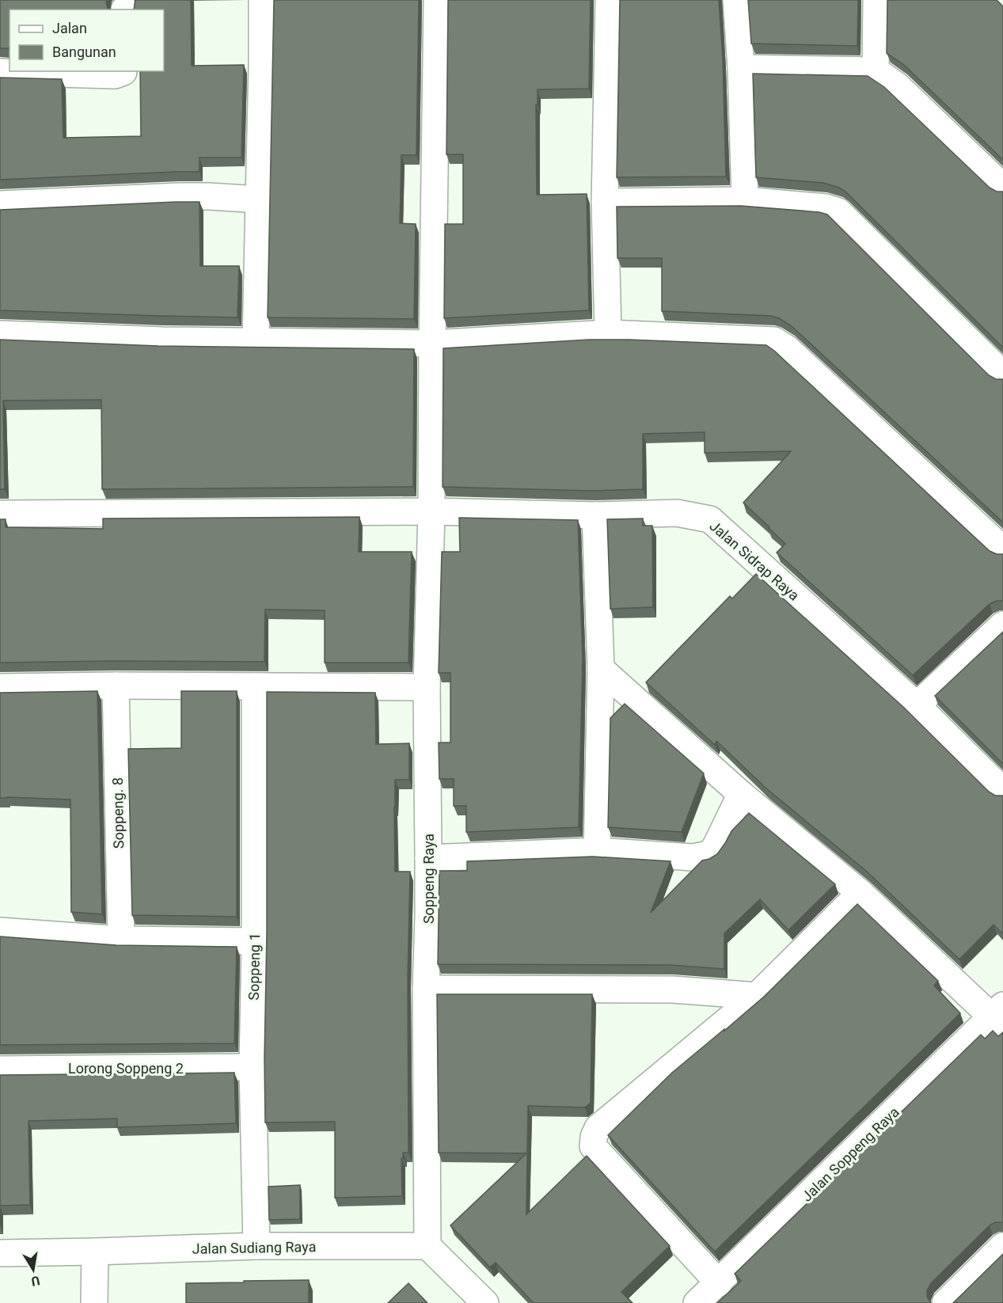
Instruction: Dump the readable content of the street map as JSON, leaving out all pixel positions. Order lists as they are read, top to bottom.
{
  "streets": {
    "street": [
      "Jalan Sidrap Raya",
      "Soppeng. 8",
      "Soppeng Raya",
      "Soppeng 1",
      "Lorong Soppeng 2",
      "Jalan Soppeng Raya",
      "Jalan Sudiang Raya"
    ]
  },
  "crossings": [
    ["Jalan Sidrap Raya", "Soppeng Raya"],
    ["Soppeng Raya", "Jalan Sudiang Raya"],
    ["Soppeng 1", "Lorong Soppeng 2"],
    ["Soppeng 1", "Jalan Sudiang Raya"]
  ],
  "legend": ["Jalan", "Bangunan"],
  "north": "bottom"
}
